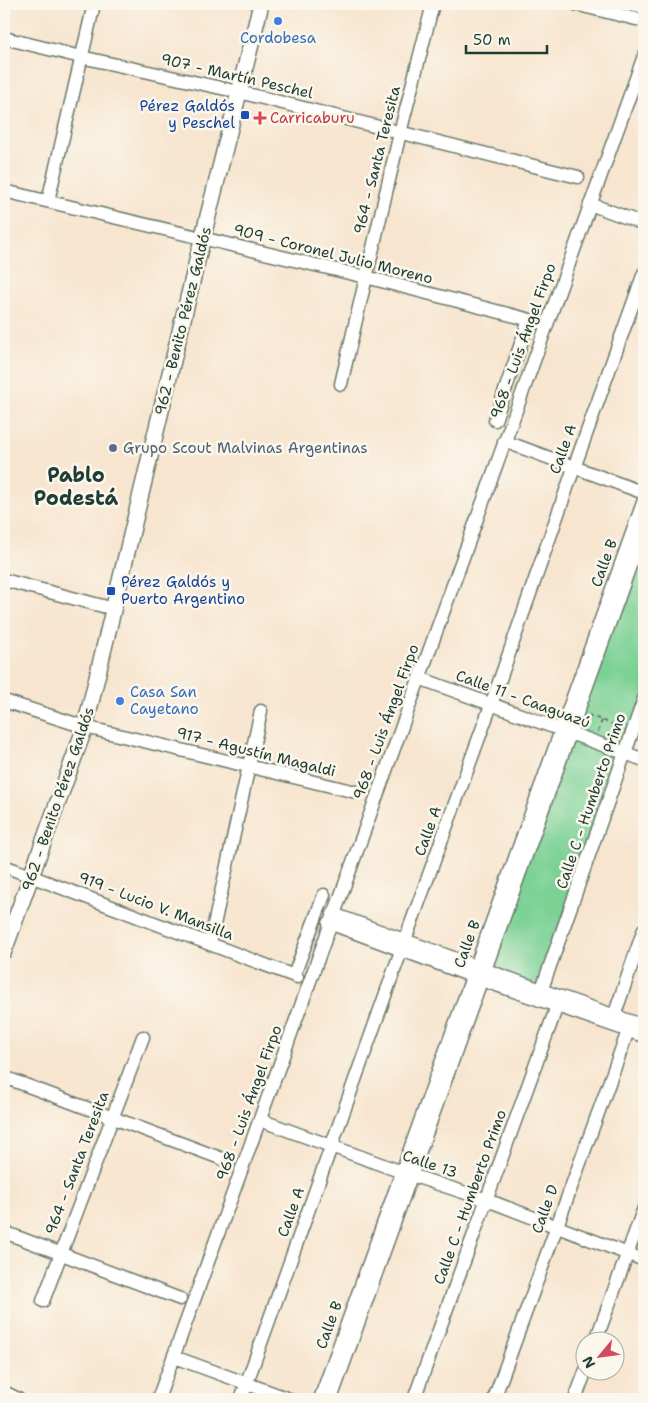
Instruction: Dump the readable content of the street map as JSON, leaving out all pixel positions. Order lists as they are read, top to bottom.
{
  "streets": {
    "main road": ["962 - Benito Pérez Galdós"],
    "street": [
      "907 - Martín Peschel",
      "964 - Santa Teresita",
      "909 - Coronel Julio Moreno",
      "968 - Luis Ángel Firpo",
      "Calle A",
      "Calle B",
      "Calle 11 - Caaguazú",
      "917 - Agustín Magaldi",
      "Calle C - Humberto Primo",
      "919 - Lucio V. Mansilla",
      "Calle 13",
      "Calle D"
    ]
  },
  "crossings": [
    ["907 - Martín Peschel", "964 - Santa Teresita"],
    ["907 - Martín Peschel", "962 - Benito Pérez Galdós"],
    ["964 - Santa Teresita", "909 - Coronel Julio Moreno"],
    ["909 - Coronel Julio Moreno", "962 - Benito Pérez Galdós"],
    ["962 - Benito Pérez Galdós", "917 - Agustín Magaldi"],
    ["962 - Benito Pérez Galdós", "919 - Lucio V. Mansilla"],
    ["968 - Luis Ángel Firpo", "Calle 11 - Caaguazú"],
    ["968 - Luis Ángel Firpo", "Calle 13"],
    ["Calle A", "Calle 11 - Caaguazú"],
    ["Calle A", "Calle 13"],
    ["Calle B", "Calle 11 - Caaguazú"],
    ["Calle B", "Calle 13"],
    ["Calle 11 - Caaguazú", "Calle C - Humberto Primo"],
    ["Calle C - Humberto Primo", "Calle 13"],
    ["Calle 13", "Calle D"]
  ],
  "districts": ["Pablo Podestá"],
  "places": {
    "other": ["Cordobesa", "Grupo Scout Malvinas Argentinas", "Casa San Cayetano"],
    "transit": ["Pérez Galdós y Peschel", "Pérez Galdós y Puerto Argentino"],
    "health": ["Carricaburu"]
  },
  "scale_bar": "50 m",
  "north": "bottom left"
}
